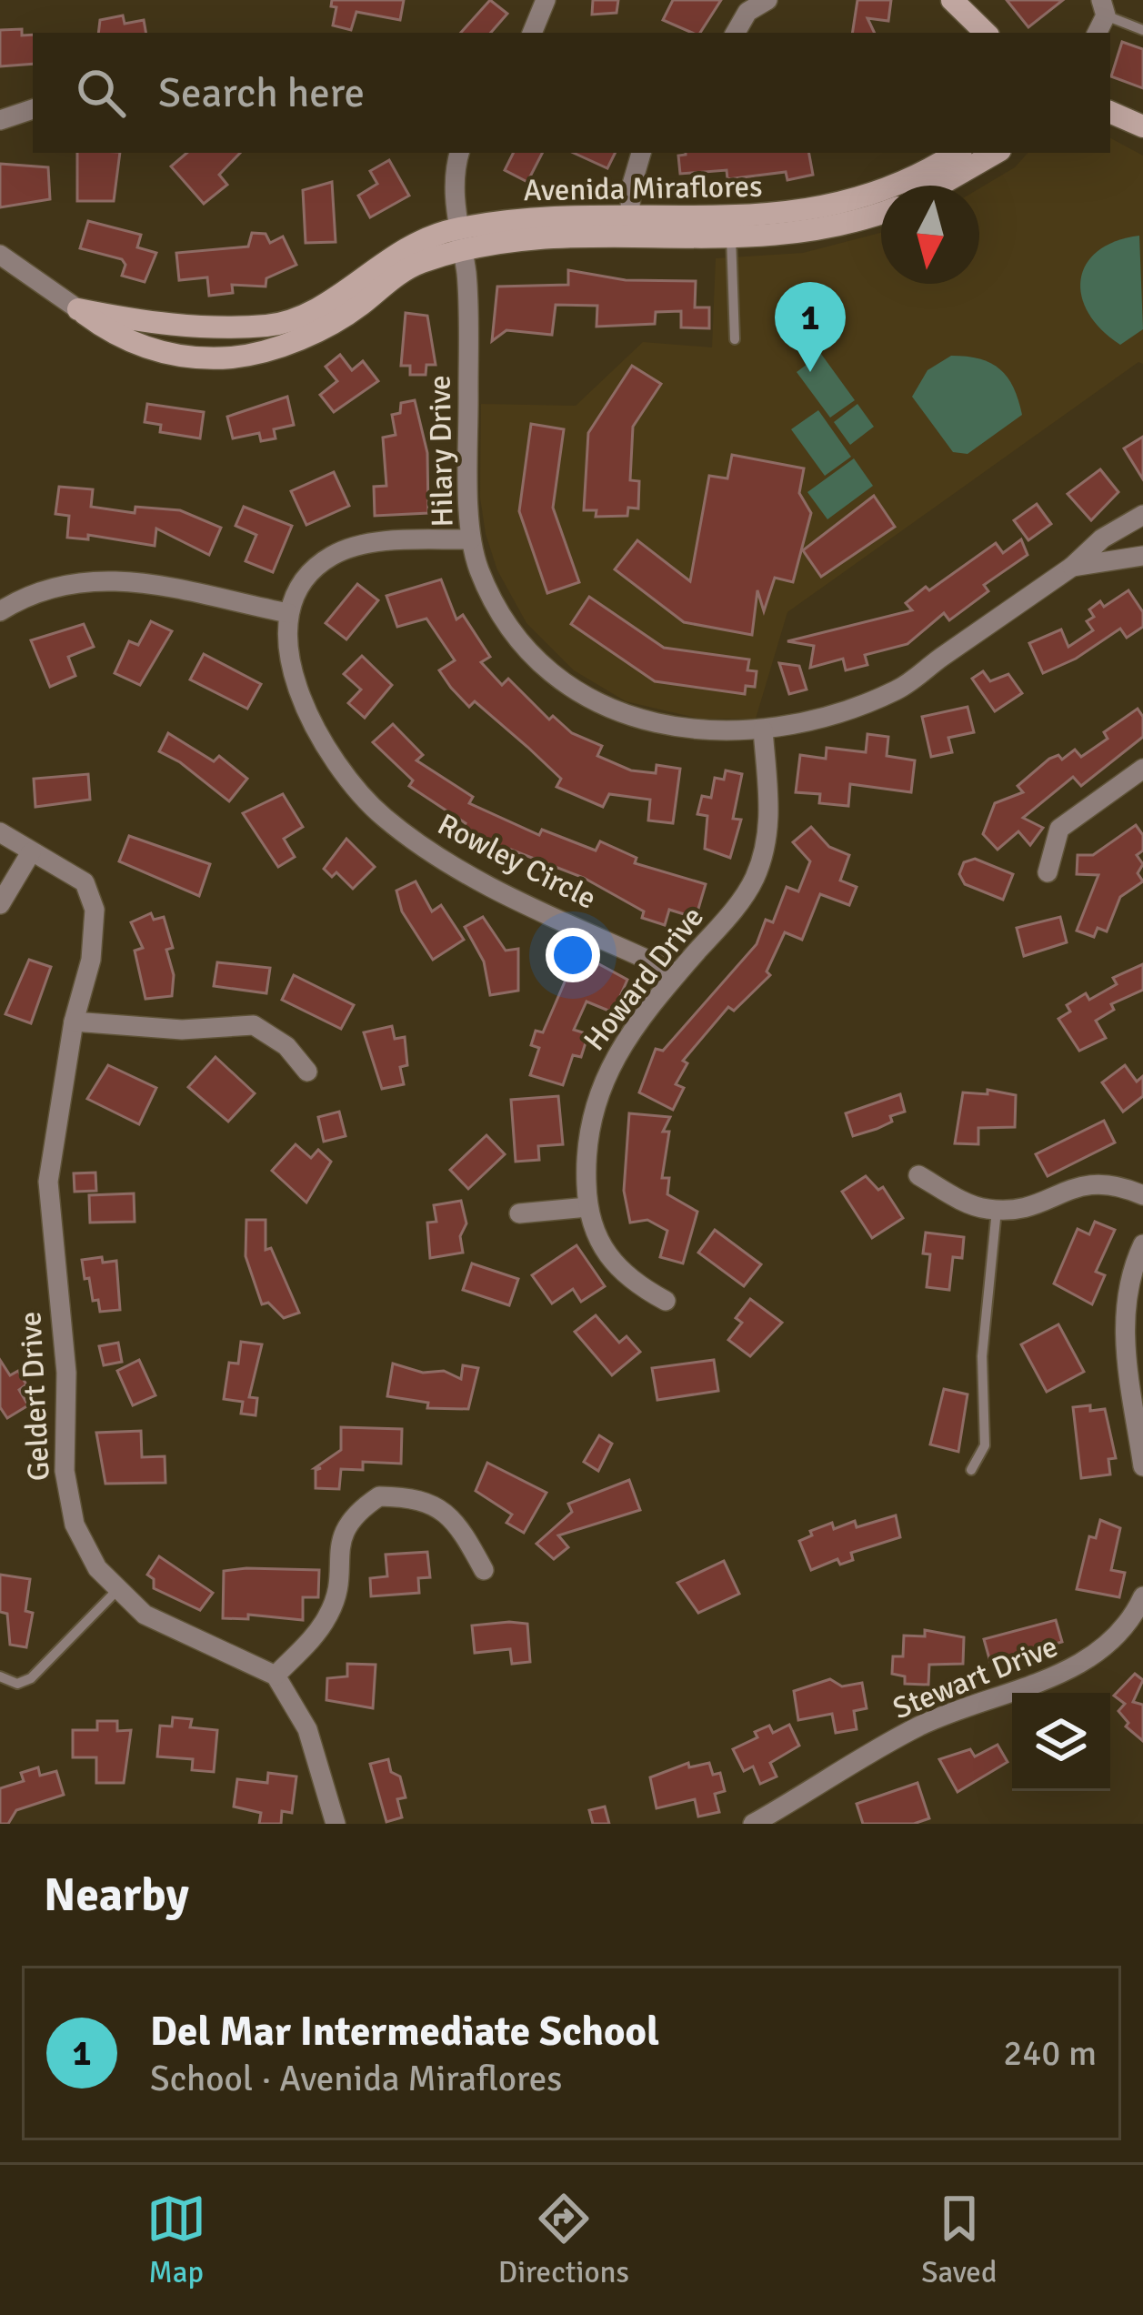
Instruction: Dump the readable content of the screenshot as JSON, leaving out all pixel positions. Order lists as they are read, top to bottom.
{
  "streets": {
    "street": [
      "Avenida Miraflores",
      "Hilary Drive",
      "Rowley Circle",
      "Howard Drive",
      "Geldert Drive",
      "Stewart Drive"
    ]
  },
  "crossings": [
    ["Avenida Miraflores", "Hilary Drive"],
    ["Hilary Drive", "Howard Drive"],
    ["Rowley Circle", "Howard Drive"]
  ],
  "north": "bottom",
  "page": {
    "search": "Search here",
    "pins": "1",
    "heading": "Nearby",
    "list": [
      {
        "mark": "1",
        "name": "Del Mar Intermediate School",
        "note": "School · Avenida Miraflores",
        "value": "240 m"
      }
    ],
    "nav": ["Map", "Directions", "Saved"]
  }
}
